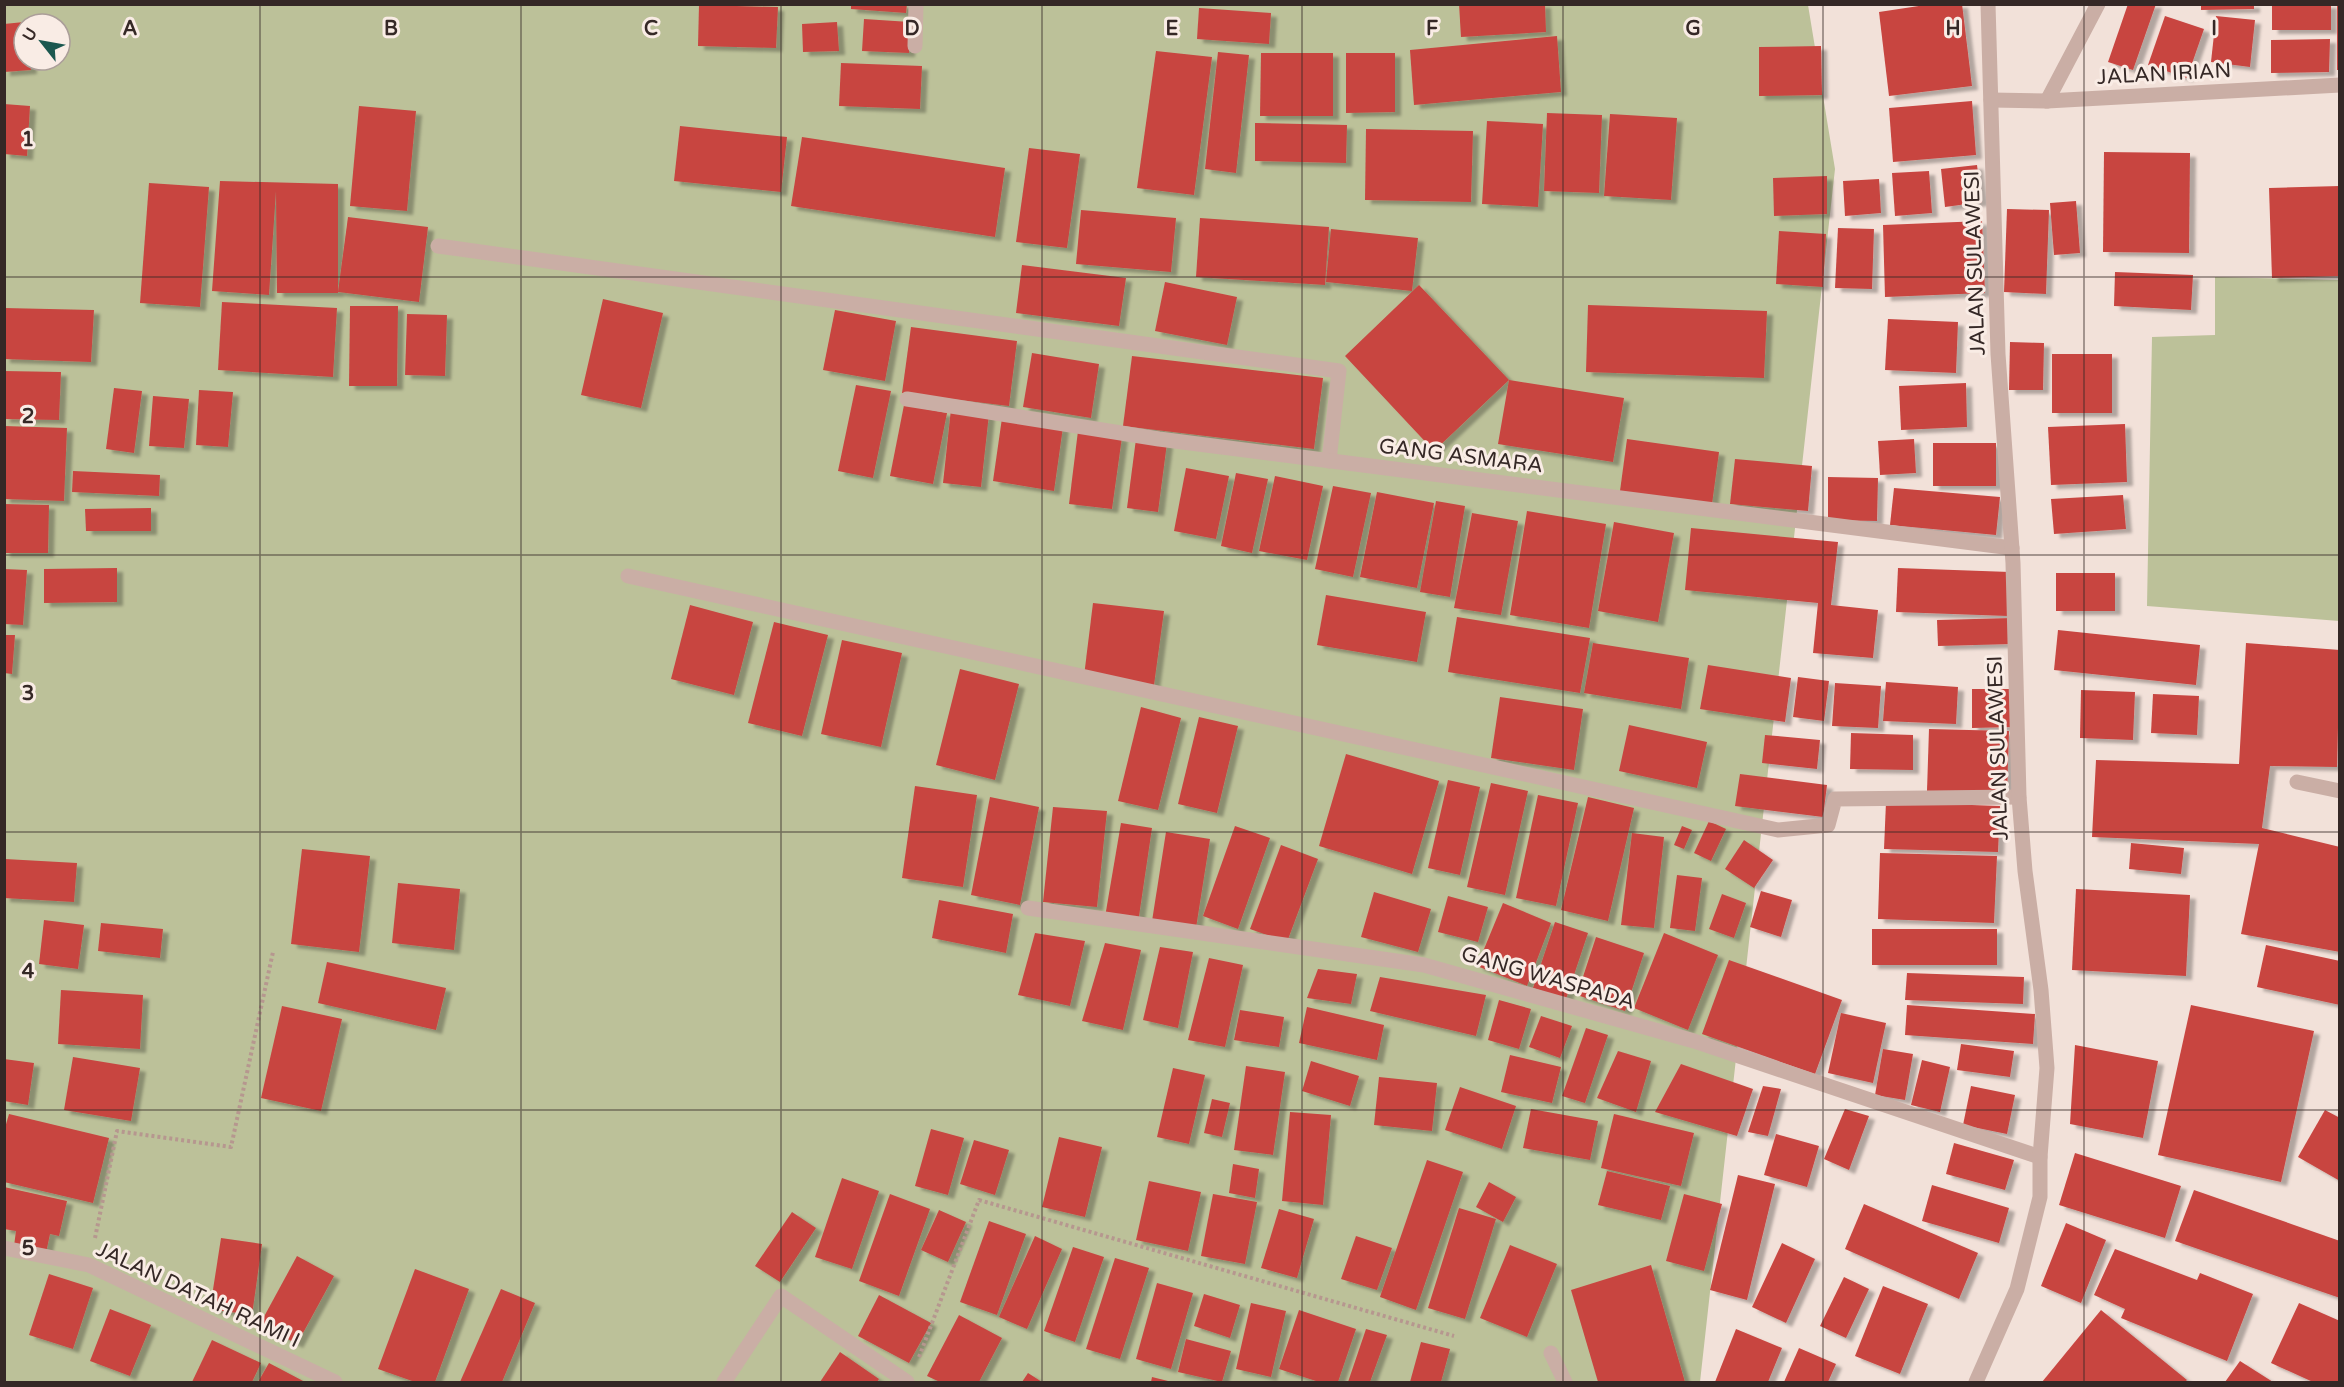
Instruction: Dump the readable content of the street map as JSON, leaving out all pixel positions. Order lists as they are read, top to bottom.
{
  "streets": {
    "street": [
      "JALAN IRIAN",
      "JALAN SULAWESI",
      "GANG ASMARA",
      "GANG WASPADA",
      "JALAN DATAH RAMI I"
    ]
  },
  "crossings": [
    ["JALAN IRIAN", "JALAN SULAWESI"],
    ["JALAN SULAWESI", "GANG ASMARA"],
    ["JALAN SULAWESI", "GANG WASPADA"]
  ],
  "north": "top left",
  "grid": {
    "columns": [
      "A",
      "B",
      "C",
      "D",
      "E",
      "F",
      "G",
      "H",
      "I"
    ],
    "rows": [
      "1",
      "2",
      "3",
      "4",
      "5"
    ]
  }
}
